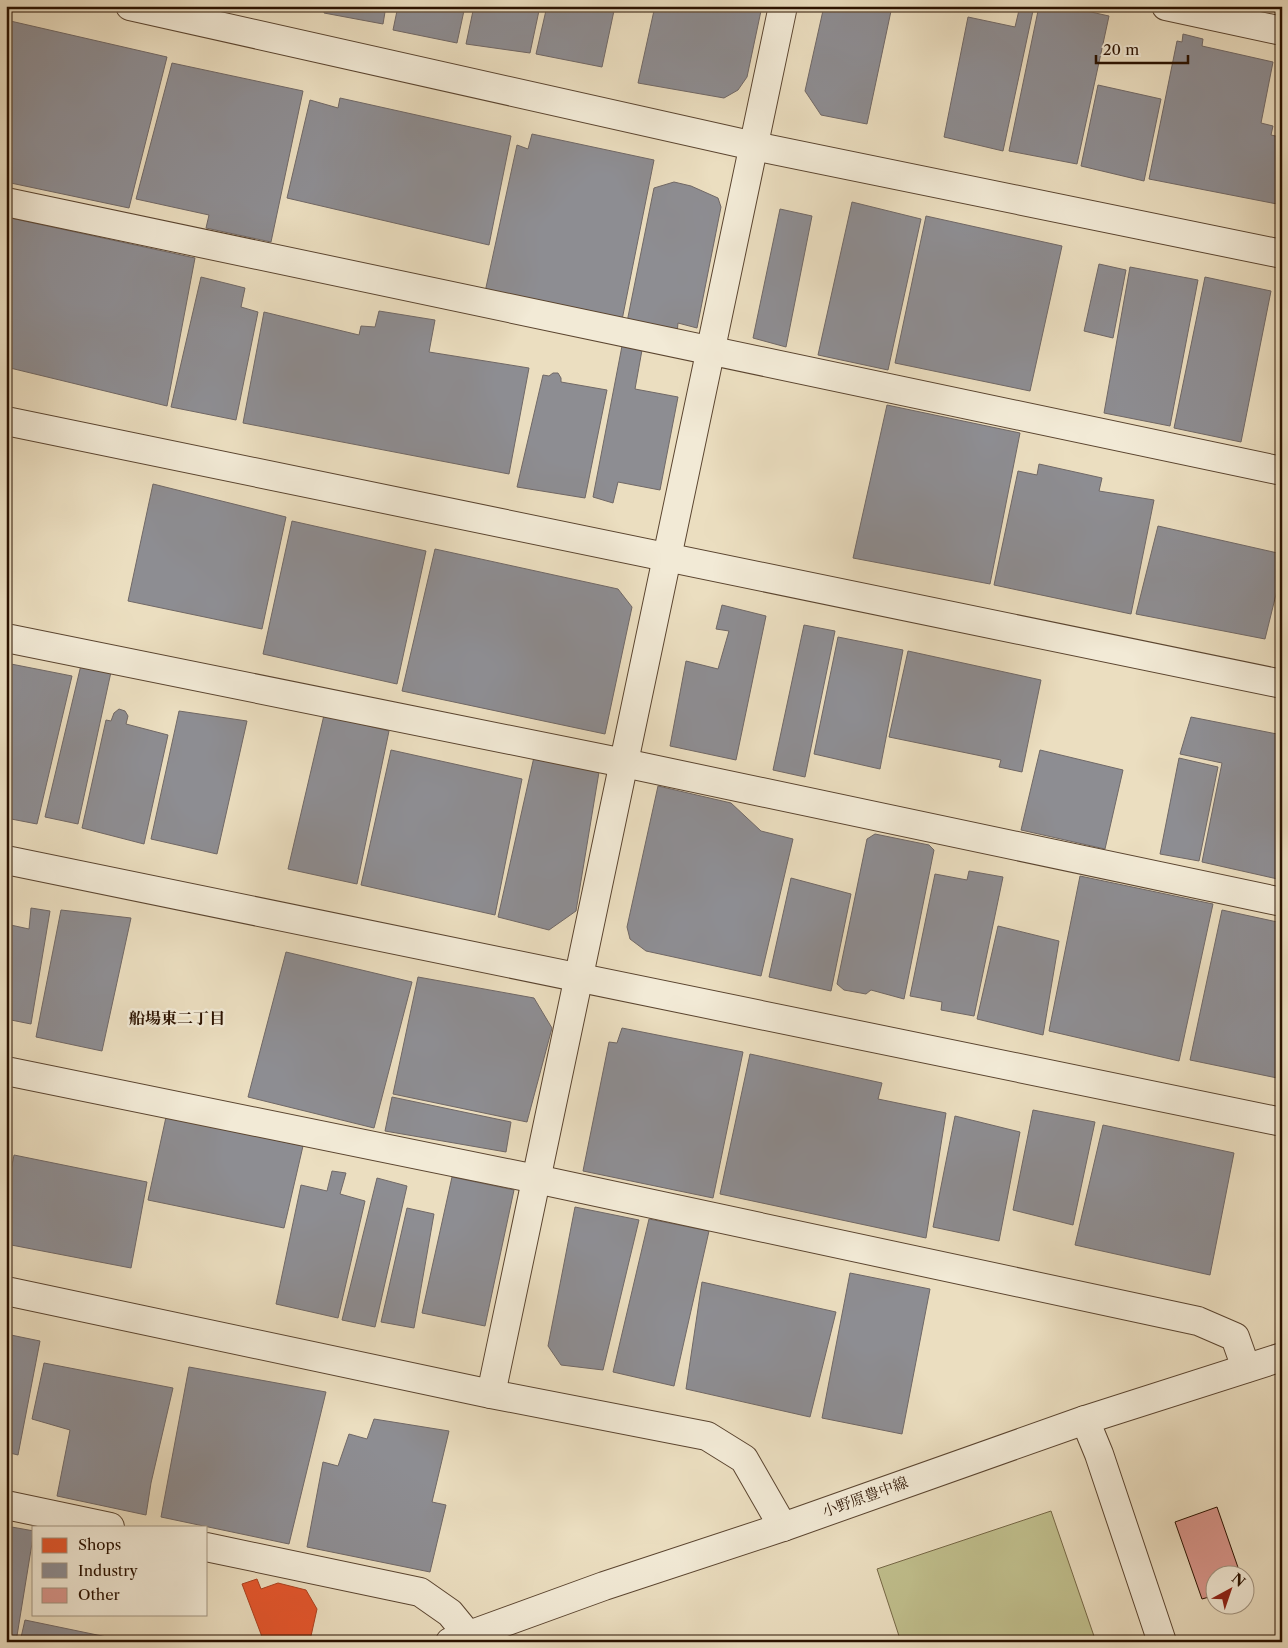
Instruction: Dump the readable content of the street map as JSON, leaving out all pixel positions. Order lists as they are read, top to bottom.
{
  "streets": {
    "street": ["小野原豊中線"]
  },
  "districts": ["船場東二丁目"],
  "legend": ["Shops", "Industry", "Other"],
  "scale_bar": "20 m",
  "north": "top right"
}
